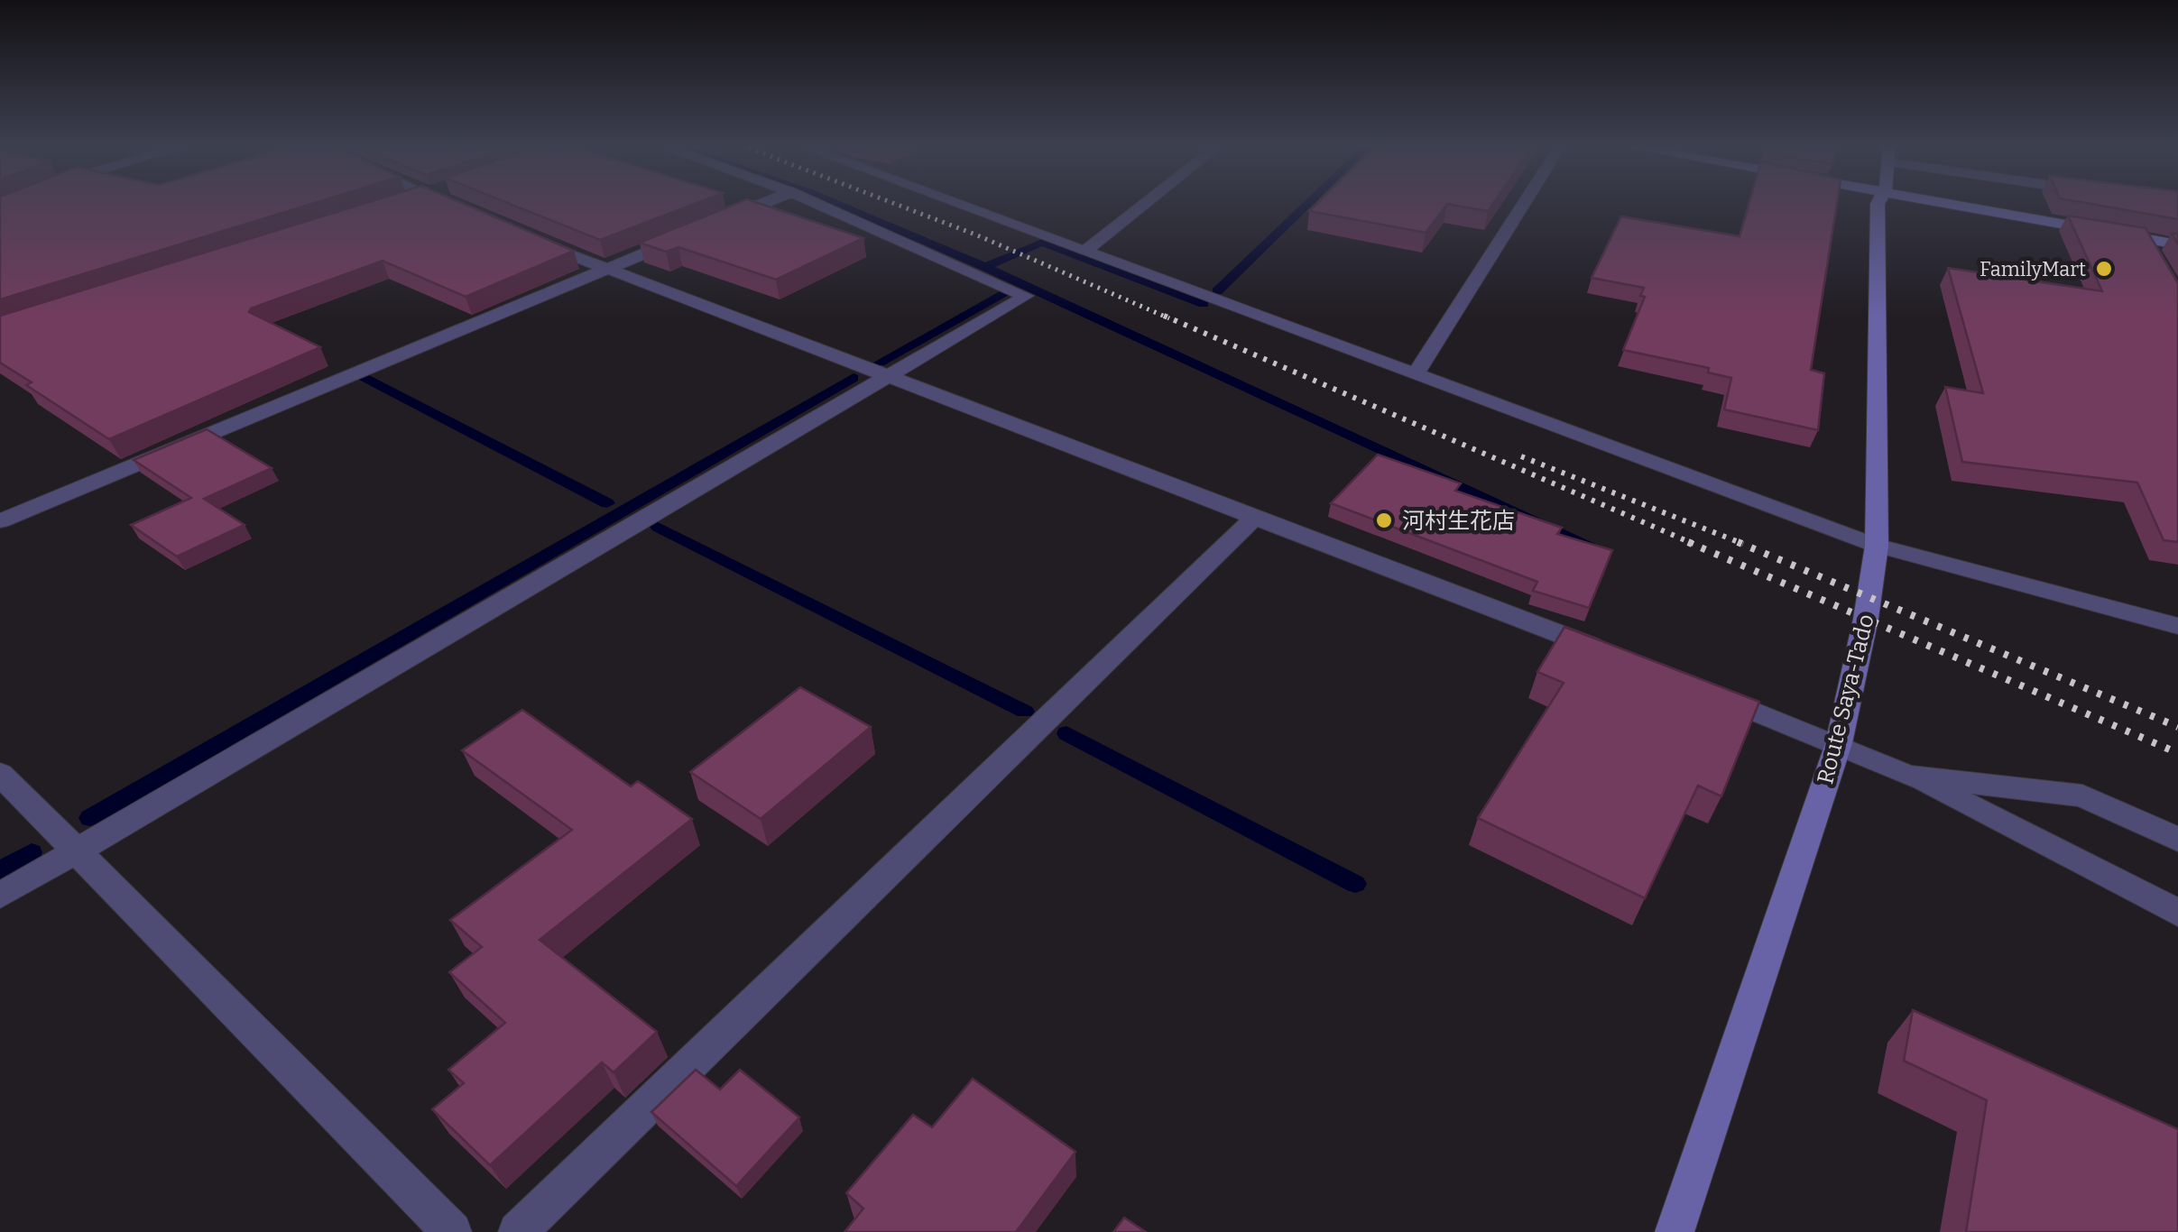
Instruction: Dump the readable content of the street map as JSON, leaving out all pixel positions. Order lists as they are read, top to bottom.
{
  "streets": {
    "main road": ["Route Saya-Tado"]
  },
  "places": ["FamilyMart", "河村生花店"]
}
